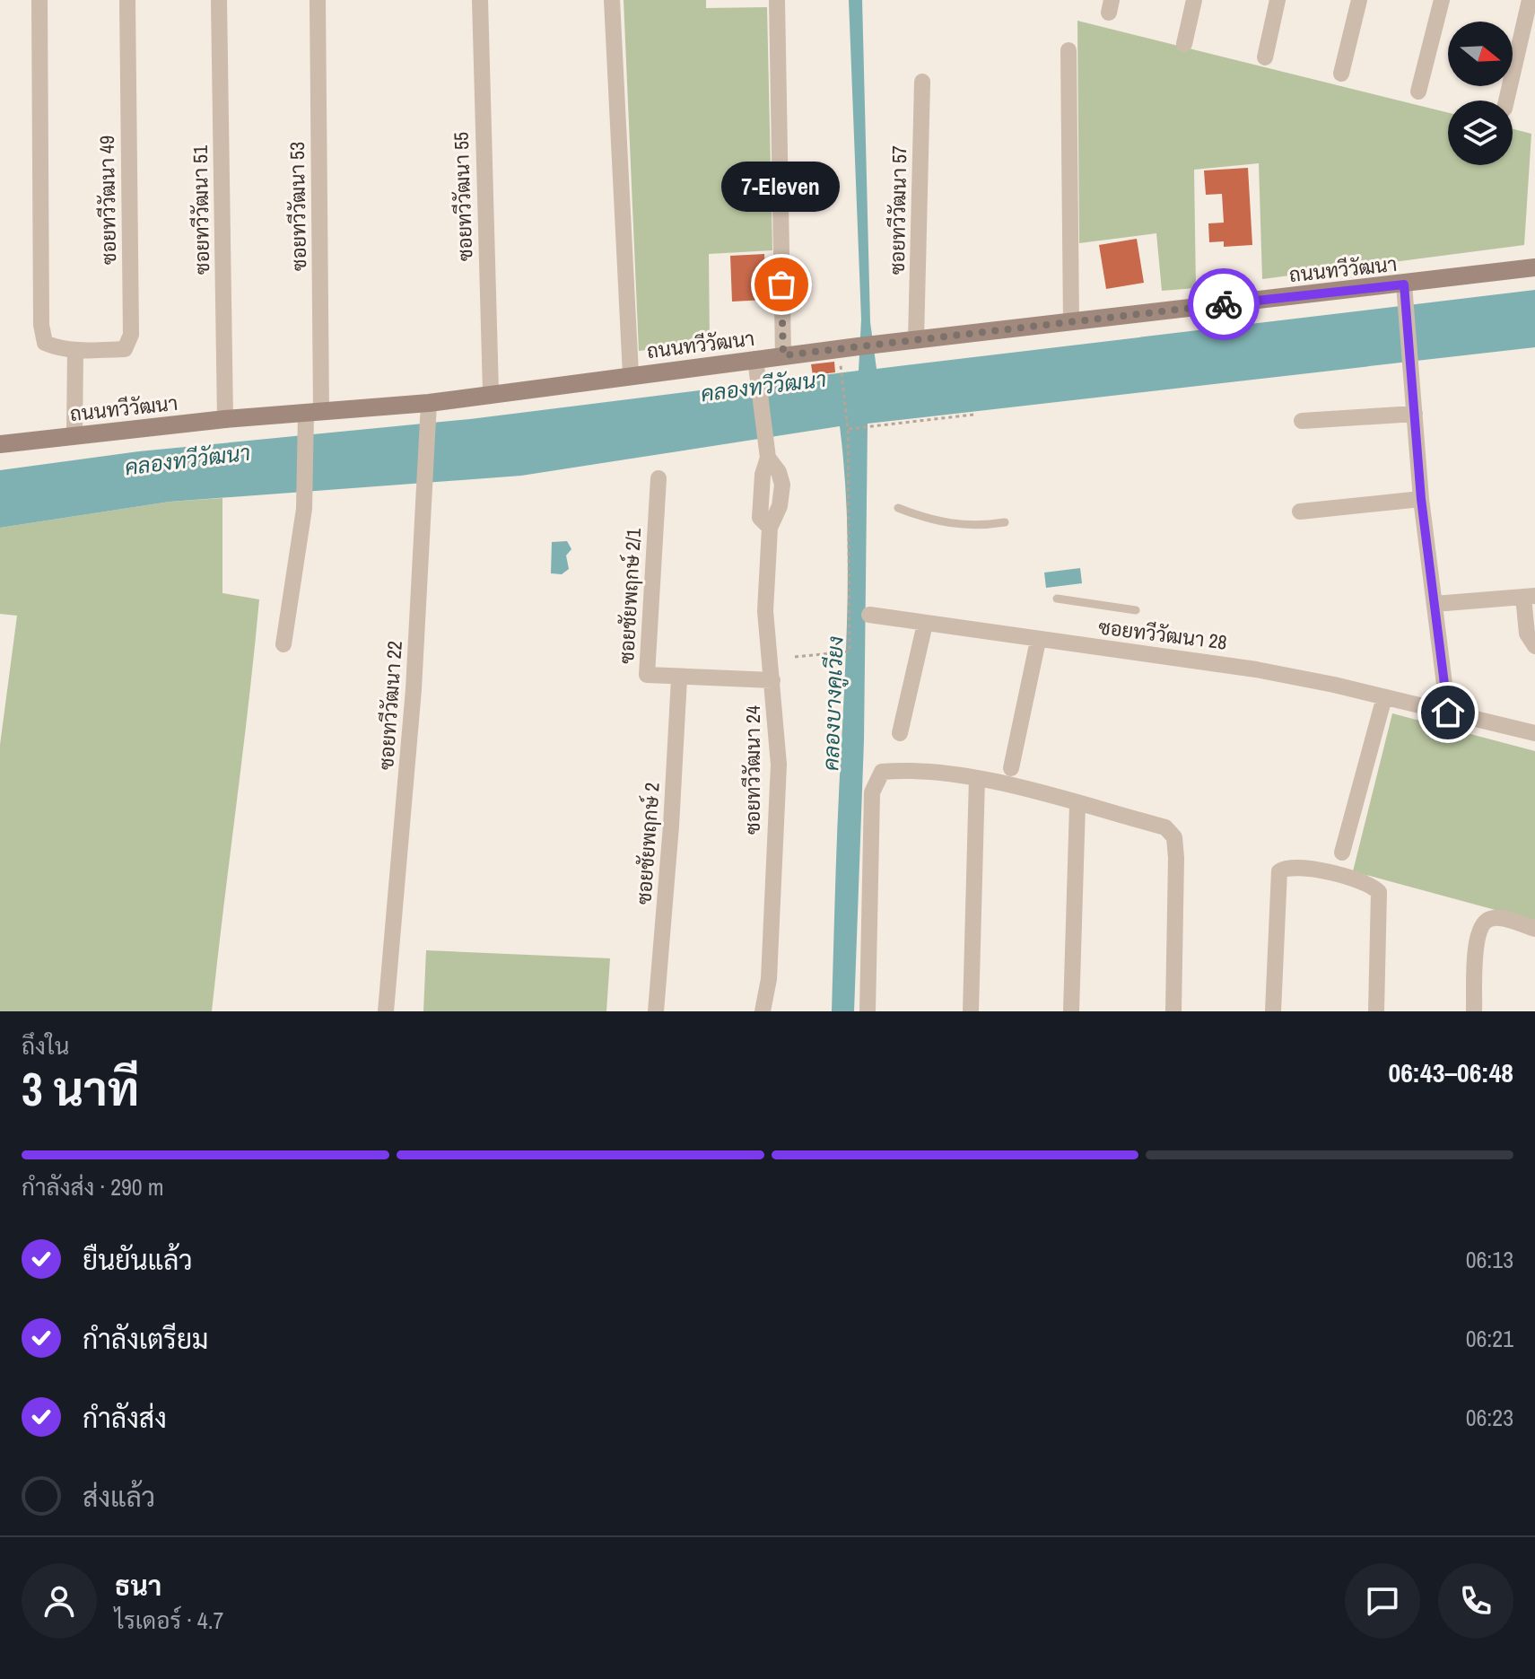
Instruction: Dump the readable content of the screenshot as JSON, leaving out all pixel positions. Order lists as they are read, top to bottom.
{
  "streets": {
    "main road": ["ถนนทวีวัฒนา"],
    "street": [
      "ซอยทวีวัฒนา 55",
      "ซอยทวีวัฒนา 49",
      "ซอยทวีวัฒนา 53",
      "ซอยทวีวัฒนา 51",
      "ซอยทวีวัฒนา 57",
      "ซอยชัยพฤกษ์ 2/1",
      "ซอยทวีวัฒนา 28",
      "ซอยทวีวัฒนา 22",
      "ซอยทวีวัฒนา 24",
      "ซอยชัยพฤกษ์ 2"
    ]
  },
  "crossings": [
    ["ซอยทวีวัฒนา 55", "ถนนทวีวัฒนา"],
    ["ซอยทวีวัฒนา 53", "ถนนทวีวัฒนา"],
    ["ซอยทวีวัฒนา 51", "ถนนทวีวัฒนา"],
    ["ซอยทวีวัฒนา 57", "ถนนทวีวัฒนา"],
    ["ถนนทวีวัฒนา", "ซอยทวีวัฒนา 22"],
    ["ถนนทวีวัฒนา", "ซอยทวีวัฒนา 24"],
    ["ซอยชัยพฤกษ์ 2/1", "ซอยทวีวัฒนา 24"],
    ["ซอยชัยพฤกษ์ 2/1", "ซอยชัยพฤกษ์ 2"]
  ],
  "water": ["คลองทวีวัฒนา", "คลองบางคูเวียง"],
  "places": ["7-Eleven"],
  "north": "right",
  "page": {
    "bubble": "7-Eleven",
    "heading": ["3 นาที", "ถึงใน", "06:43–06:48"],
    "panel": ["ธนา", "ไรเดอร์ · 4.7"],
    "bar": "กำลังส่ง · 290 m",
    "list": [
      ["ยืนยันแล้ว", "06:13"],
      ["กำลังเตรียม", "06:21"],
      ["กำลังส่ง", "06:23"],
      "ส่งแล้ว"
    ]
  }
}
